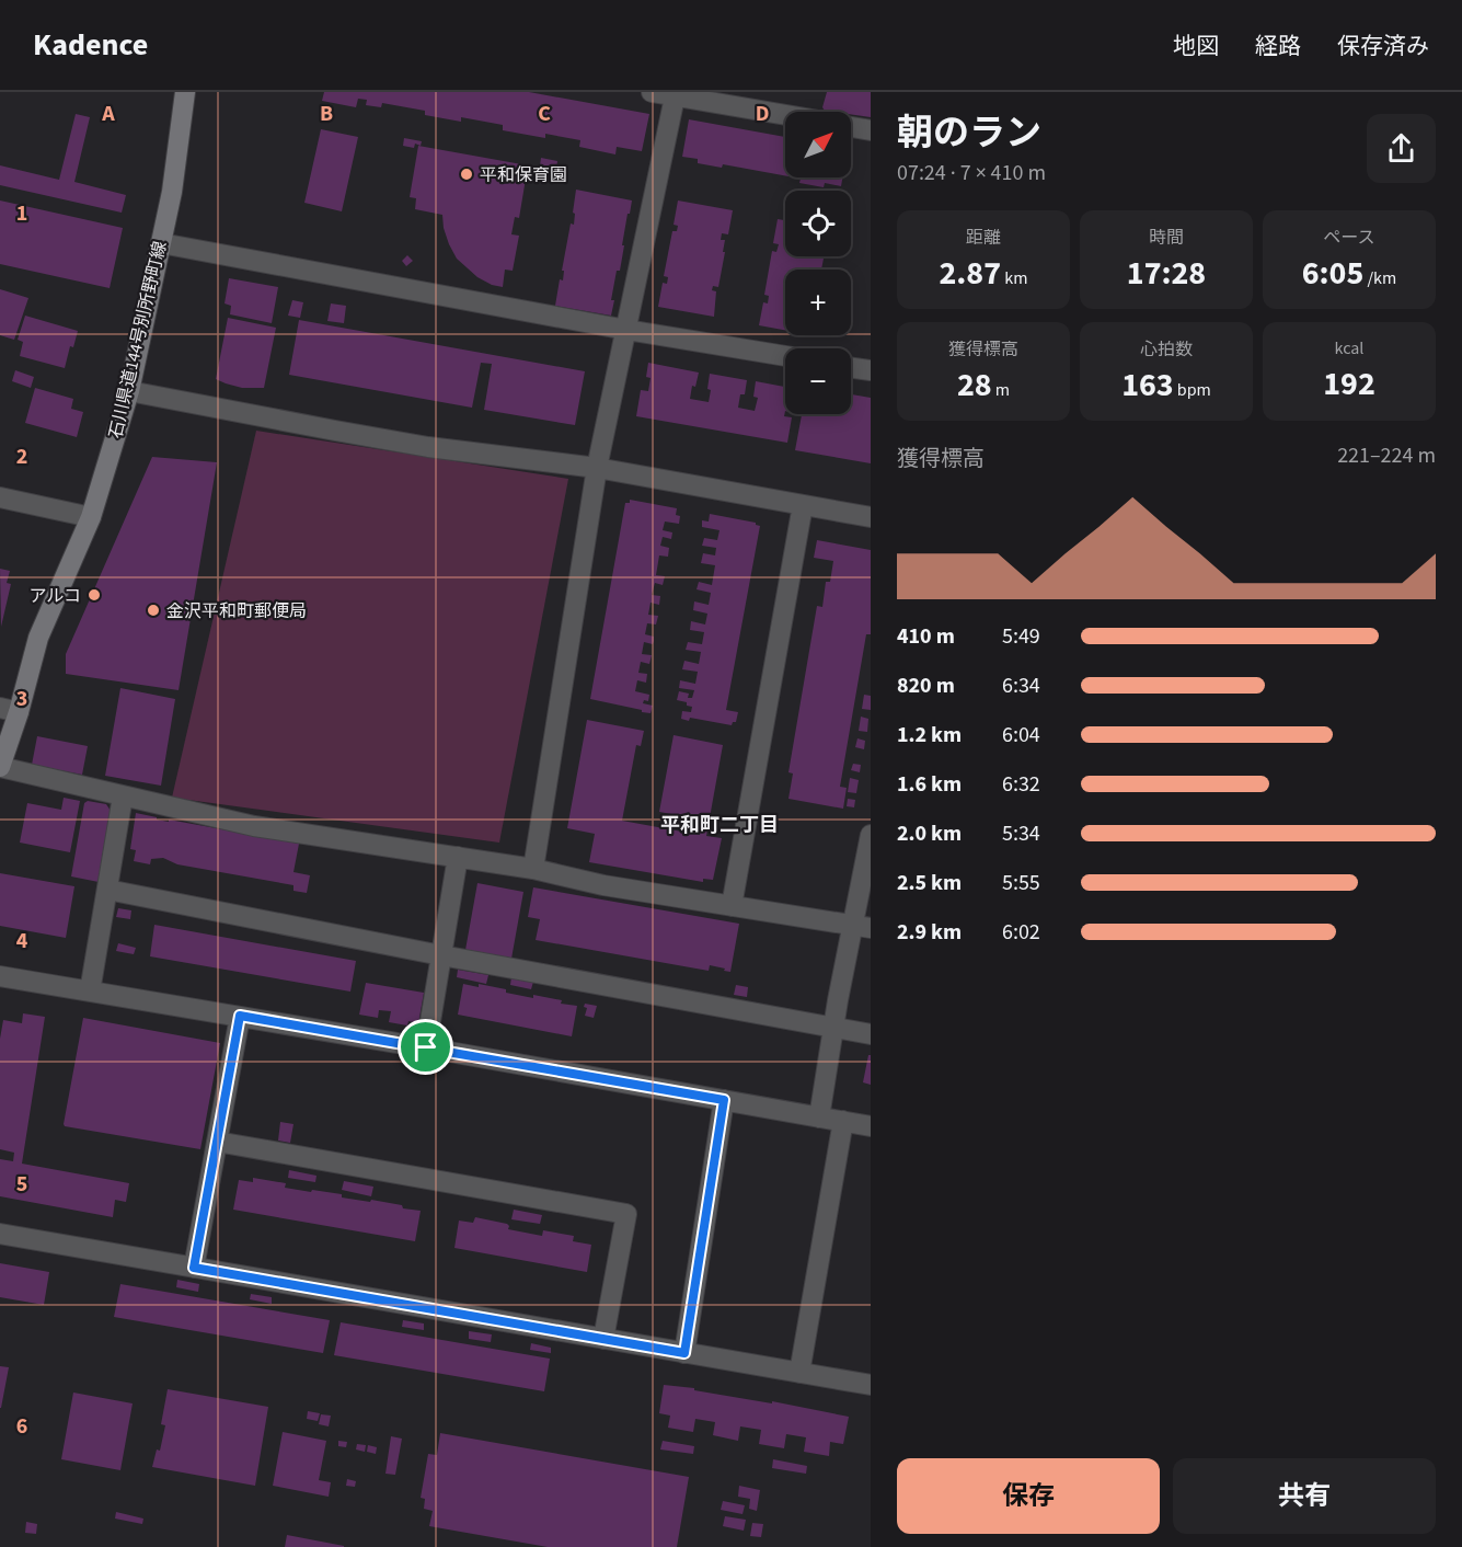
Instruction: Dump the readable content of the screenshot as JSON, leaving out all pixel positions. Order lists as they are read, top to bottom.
{
  "streets": {
    "main road": ["石川県道144号別所野町線"]
  },
  "districts": ["平和町二丁目"],
  "places": ["平和保育園", "アルコ", "金沢平和町郵便局"],
  "north": "top right",
  "page": {
    "header": "Kadence",
    "nav": ["地図", "経路", "保存済み"],
    "heading": ["朝のラン", "07:24 · 7 × 410 m"],
    "map_buttons": ["+", "−"],
    "stats": [
      ["距離", "2.87 km"],
      ["時間", "17:28"],
      ["ペース", "6:05 /km"],
      ["獲得標高", "28 m"],
      ["心拍数", "163 bpm"],
      ["kcal", "192"]
    ],
    "chart": ["獲得標高", "221–224 m"],
    "list": [
      {
        "name": "410 m",
        "note": "5:49"
      },
      {
        "name": "820 m",
        "note": "6:34"
      },
      {
        "name": "1.2 km",
        "note": "6:04"
      },
      {
        "name": "1.6 km",
        "note": "6:32"
      },
      {
        "name": "2.0 km",
        "note": "5:34"
      },
      {
        "name": "2.5 km",
        "note": "5:55"
      },
      {
        "name": "2.9 km",
        "note": "6:02"
      }
    ],
    "buttons": ["保存", "共有"]
  },
  "grid": {
    "columns": [
      "A",
      "B",
      "C",
      "D"
    ],
    "rows": [
      "1",
      "2",
      "3",
      "4",
      "5",
      "6"
    ]
  }
}
